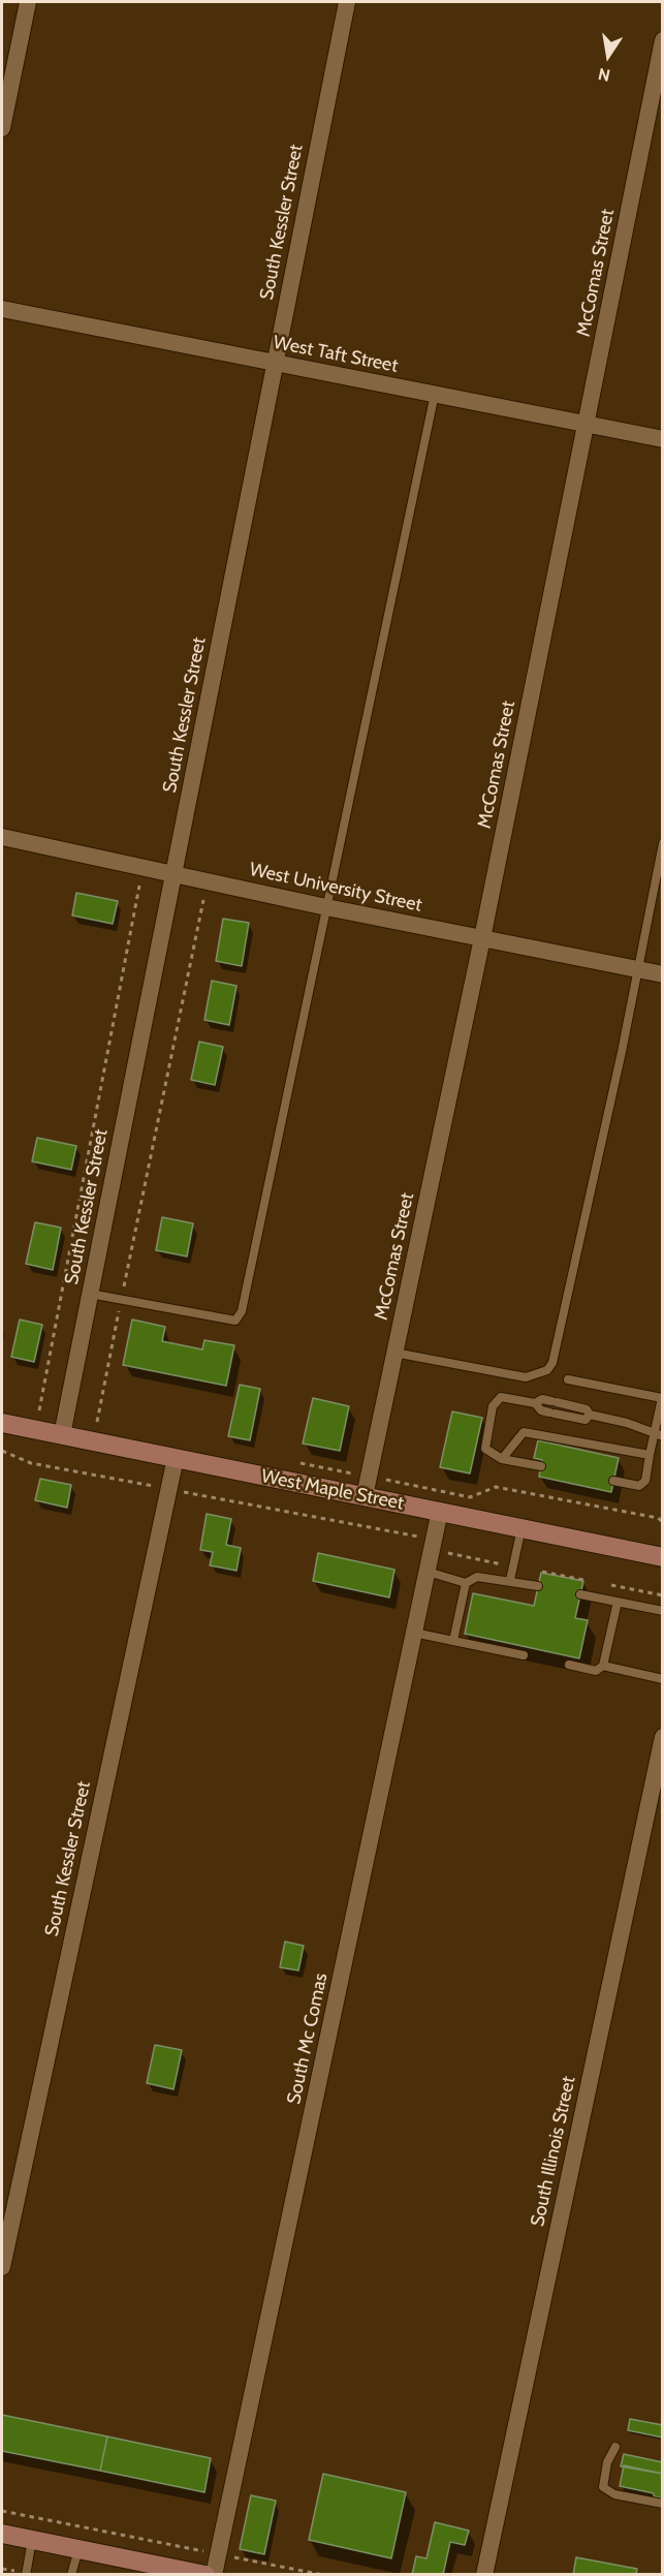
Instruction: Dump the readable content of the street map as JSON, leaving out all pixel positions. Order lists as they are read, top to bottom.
{
  "streets": {
    "street": [
      "South Kessler Street",
      "McComas Street",
      "West Taft Street",
      "West University Street",
      "West Maple Street",
      "South Mc Comas",
      "South Illinois Street"
    ]
  },
  "crossings": [
    ["South Kessler Street", "West Taft Street"],
    ["South Kessler Street", "West University Street"],
    ["South Kessler Street", "West Maple Street"],
    ["McComas Street", "West Taft Street"],
    ["McComas Street", "West University Street"],
    ["McComas Street", "West Maple Street"],
    ["West Maple Street", "South Mc Comas"]
  ],
  "north": "bottom"
}
